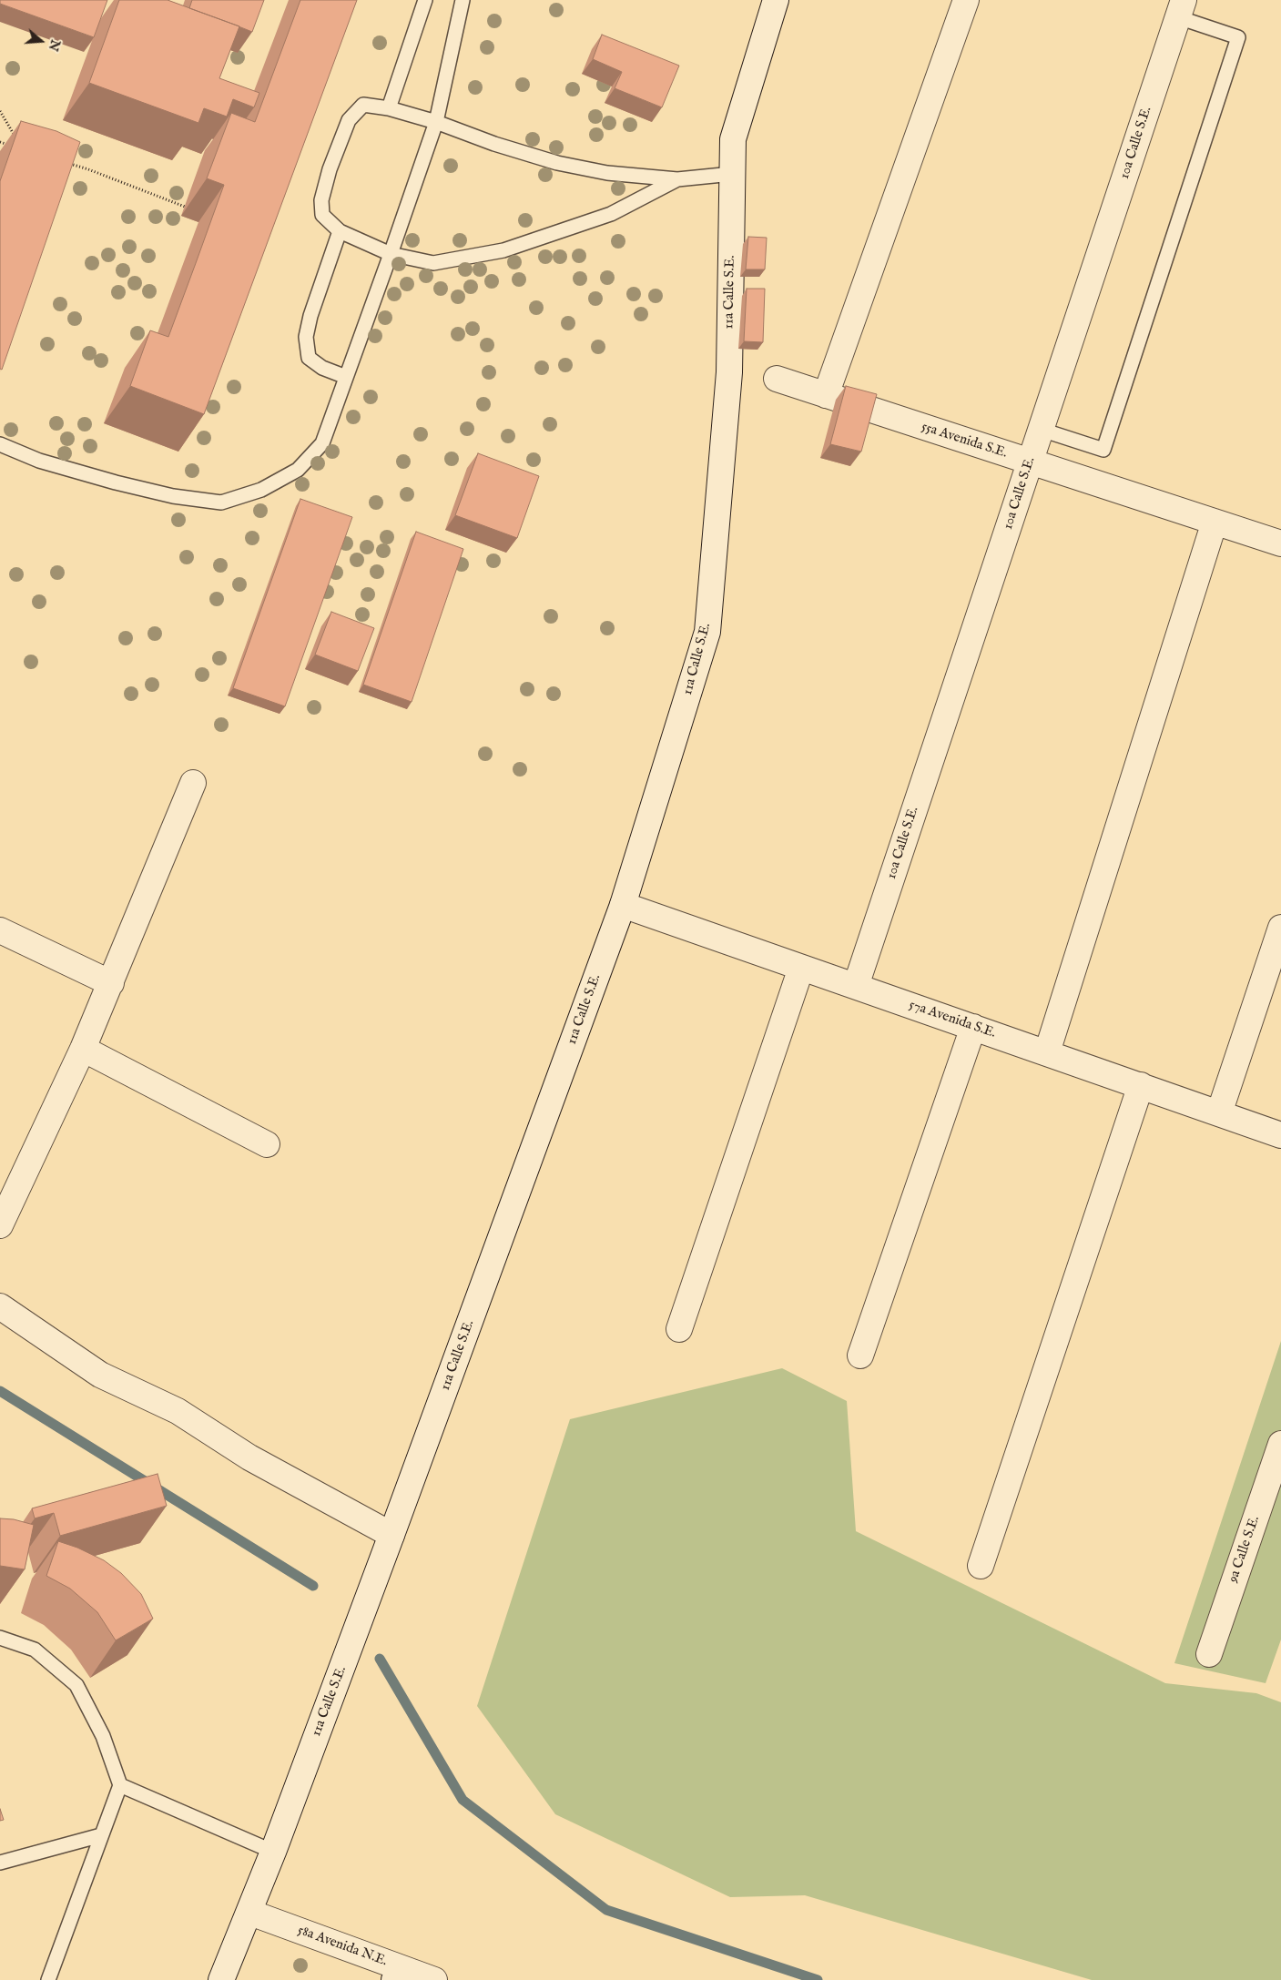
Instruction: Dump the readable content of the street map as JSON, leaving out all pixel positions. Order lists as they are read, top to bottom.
{
  "streets": {
    "street": [
      "10a Calle S.E.",
      "11a Calle S.E.",
      "55a Avenida S.E.",
      "57a Avenida S.E.",
      "9a Calle S.E.",
      "58a Avenida N.E."
    ]
  },
  "crossings": [
    ["10a Calle S.E.", "55a Avenida S.E."],
    ["10a Calle S.E.", "57a Avenida S.E."],
    ["11a Calle S.E.", "57a Avenida S.E."],
    ["11a Calle S.E.", "58a Avenida N.E."]
  ],
  "north": "right"
}
